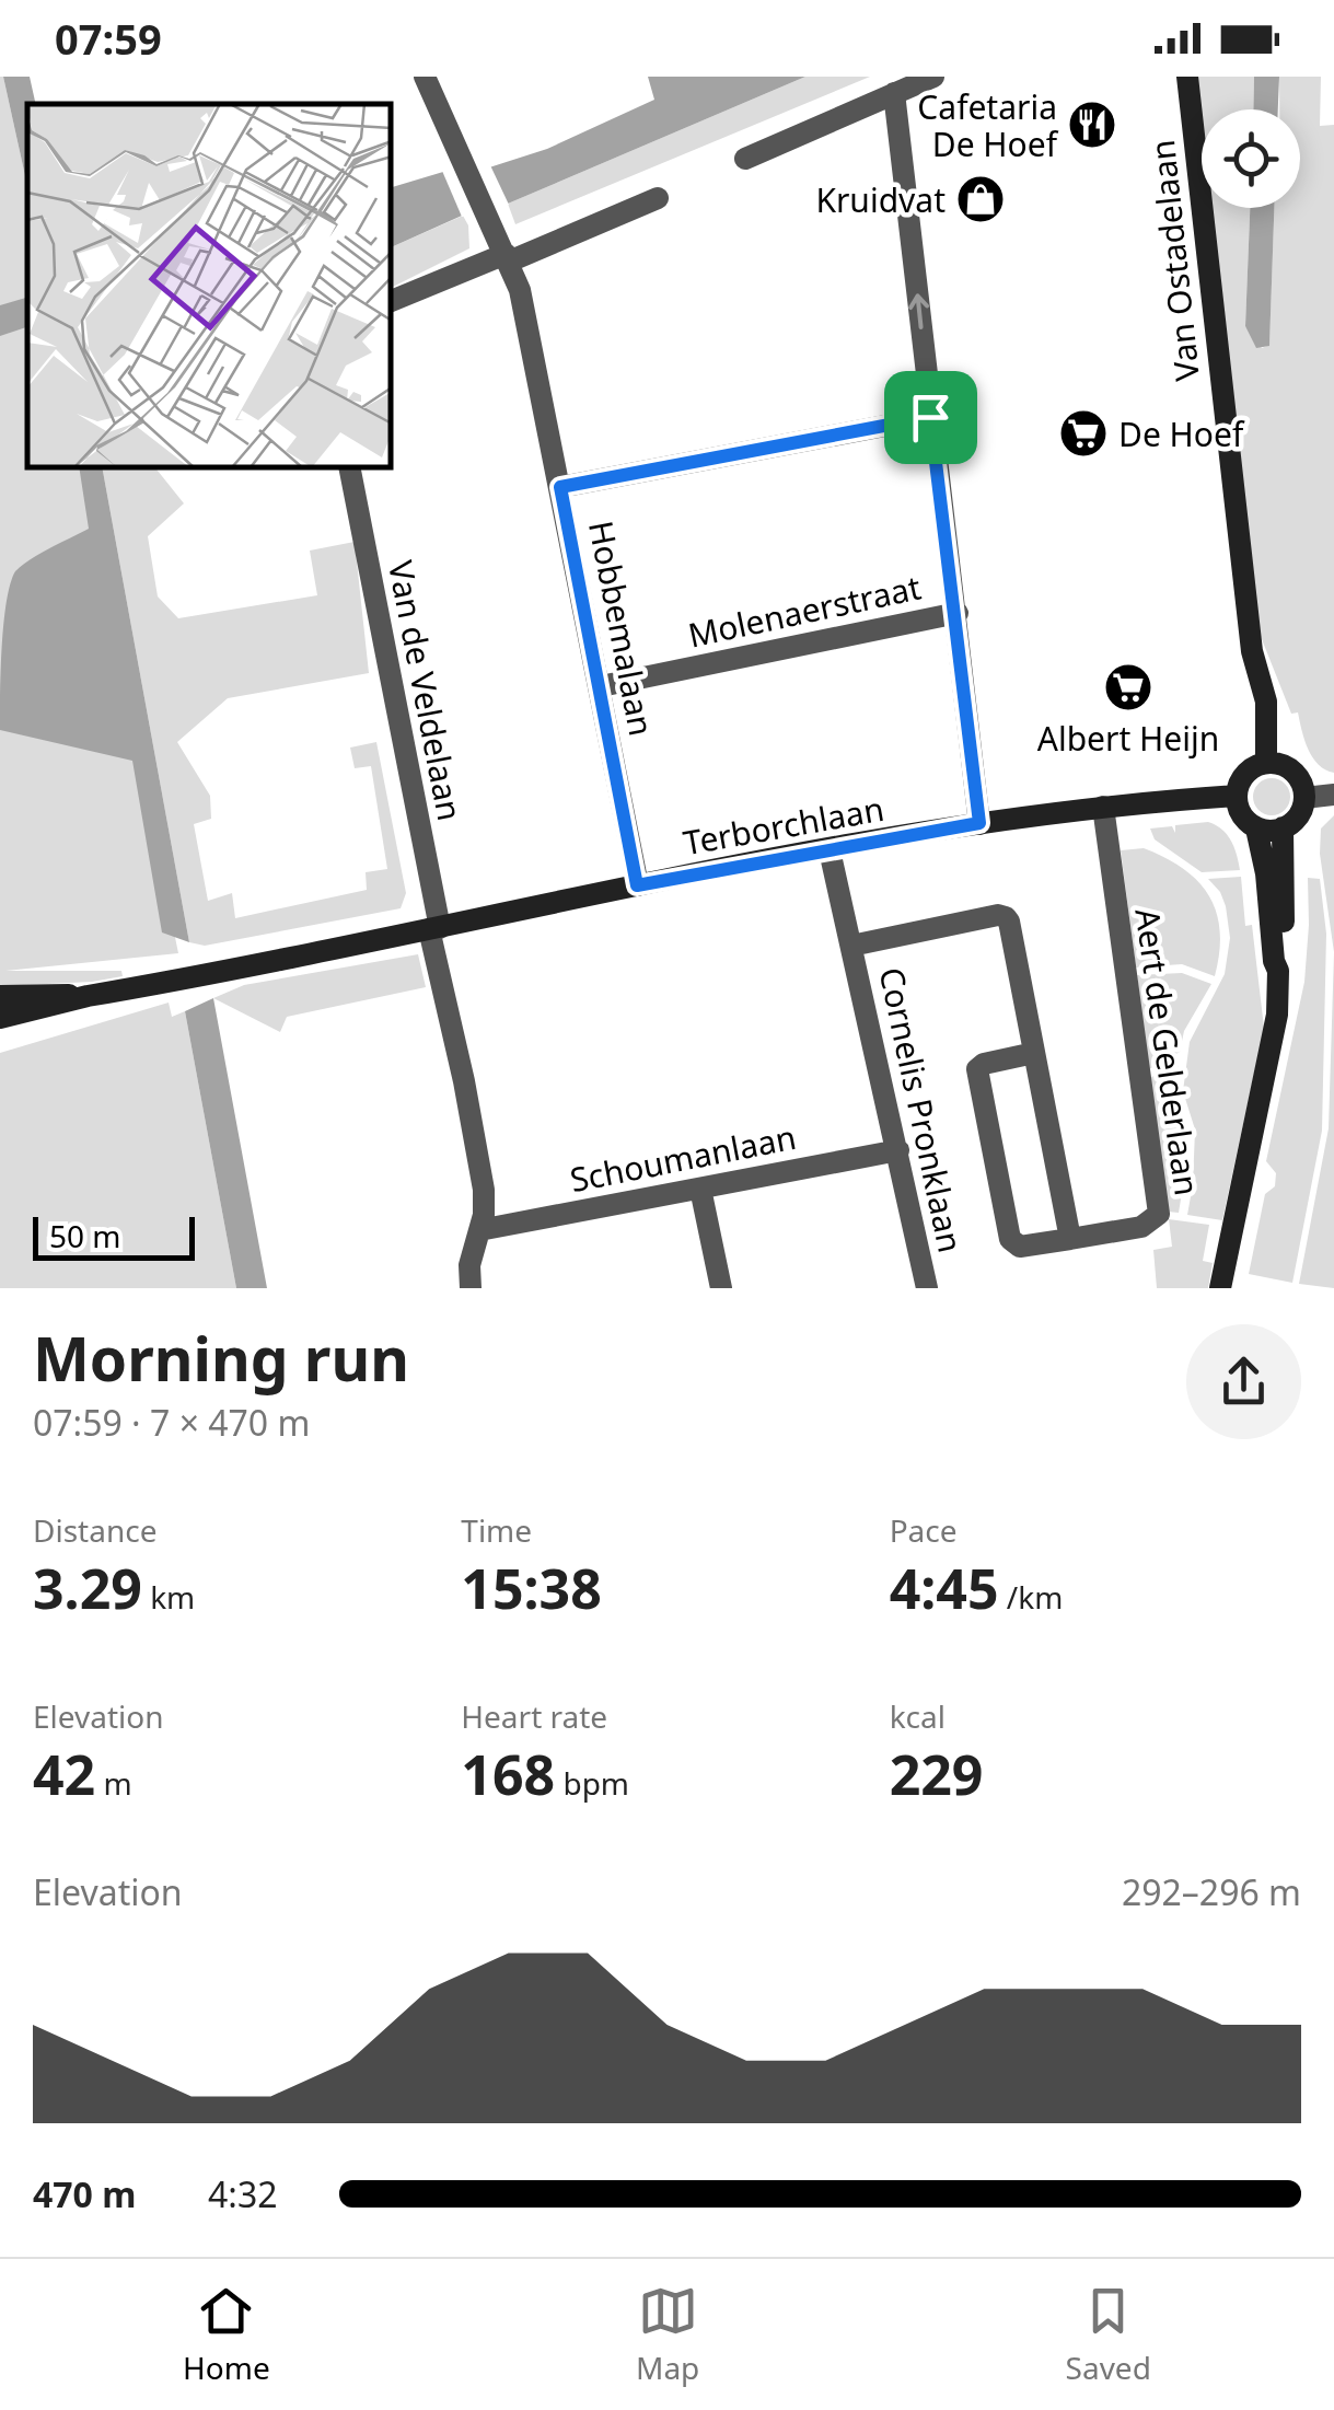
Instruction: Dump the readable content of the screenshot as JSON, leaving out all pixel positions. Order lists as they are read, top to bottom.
{
  "streets": {
    "street": [
      "Van Ostadelaan",
      "Molenaerstraat",
      "Hobbemalaan",
      "Van de Veldelaan",
      "Terborchlaan",
      "Aert de Gelderlaan",
      "Cornelis Pronklaan",
      "Schoumanlaan"
    ]
  },
  "crossings": [
    ["Van Ostadelaan", "Terborchlaan"],
    ["Van Ostadelaan", "Aert de Gelderlaan"],
    ["Molenaerstraat", "Hobbemalaan"],
    ["Hobbemalaan", "Terborchlaan"],
    ["Van de Veldelaan", "Terborchlaan"],
    ["Van de Veldelaan", "Schoumanlaan"],
    ["Terborchlaan", "Aert de Gelderlaan"],
    ["Terborchlaan", "Cornelis Pronklaan"],
    ["Aert de Gelderlaan", "Cornelis Pronklaan"],
    ["Cornelis Pronklaan", "Schoumanlaan"]
  ],
  "places": {
    "restaurant": ["Cafetaria De Hoef"],
    "shop": ["Kruidvat"],
    "supermarket": ["De Hoef", "Albert Heijn"]
  },
  "scale_bar": "50 m",
  "page": {
    "status": "07:59",
    "scale": "50 m",
    "heading": ["Morning run", "07:59 · 7 × 470 m"],
    "stats": [
      ["Distance", "3.29 km"],
      ["Time", "15:38"],
      ["Pace", "4:45 /km"],
      ["Elevation", "42 m"],
      ["Heart rate", "168 bpm"],
      ["kcal", "229"]
    ],
    "chart": ["Elevation", "292–296 m"],
    "list": [
      {
        "name": "470 m",
        "note": "4:32"
      }
    ],
    "tabs": ["Home", "Map", "Saved"]
  }
}
